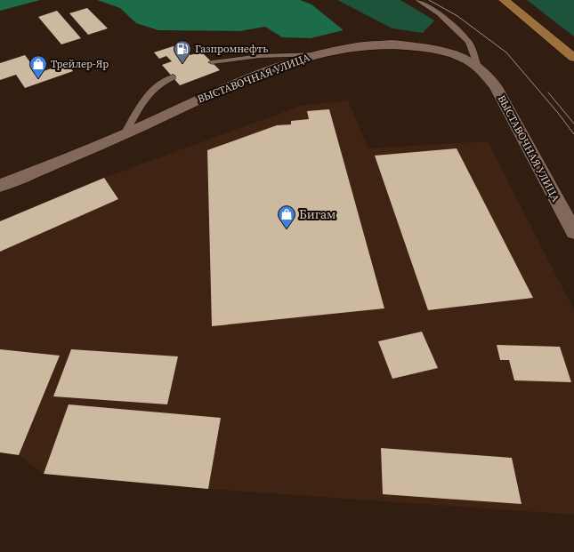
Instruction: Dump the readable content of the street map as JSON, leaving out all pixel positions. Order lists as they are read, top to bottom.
{
  "streets": {
    "street": ["ВЫСТАВОЧНАЯ УЛИЦА"]
  },
  "places": {
    "fuel station": ["Газпромнефть"],
    "shop": ["Трейлер-Яр", "Бигам"]
  }
}
